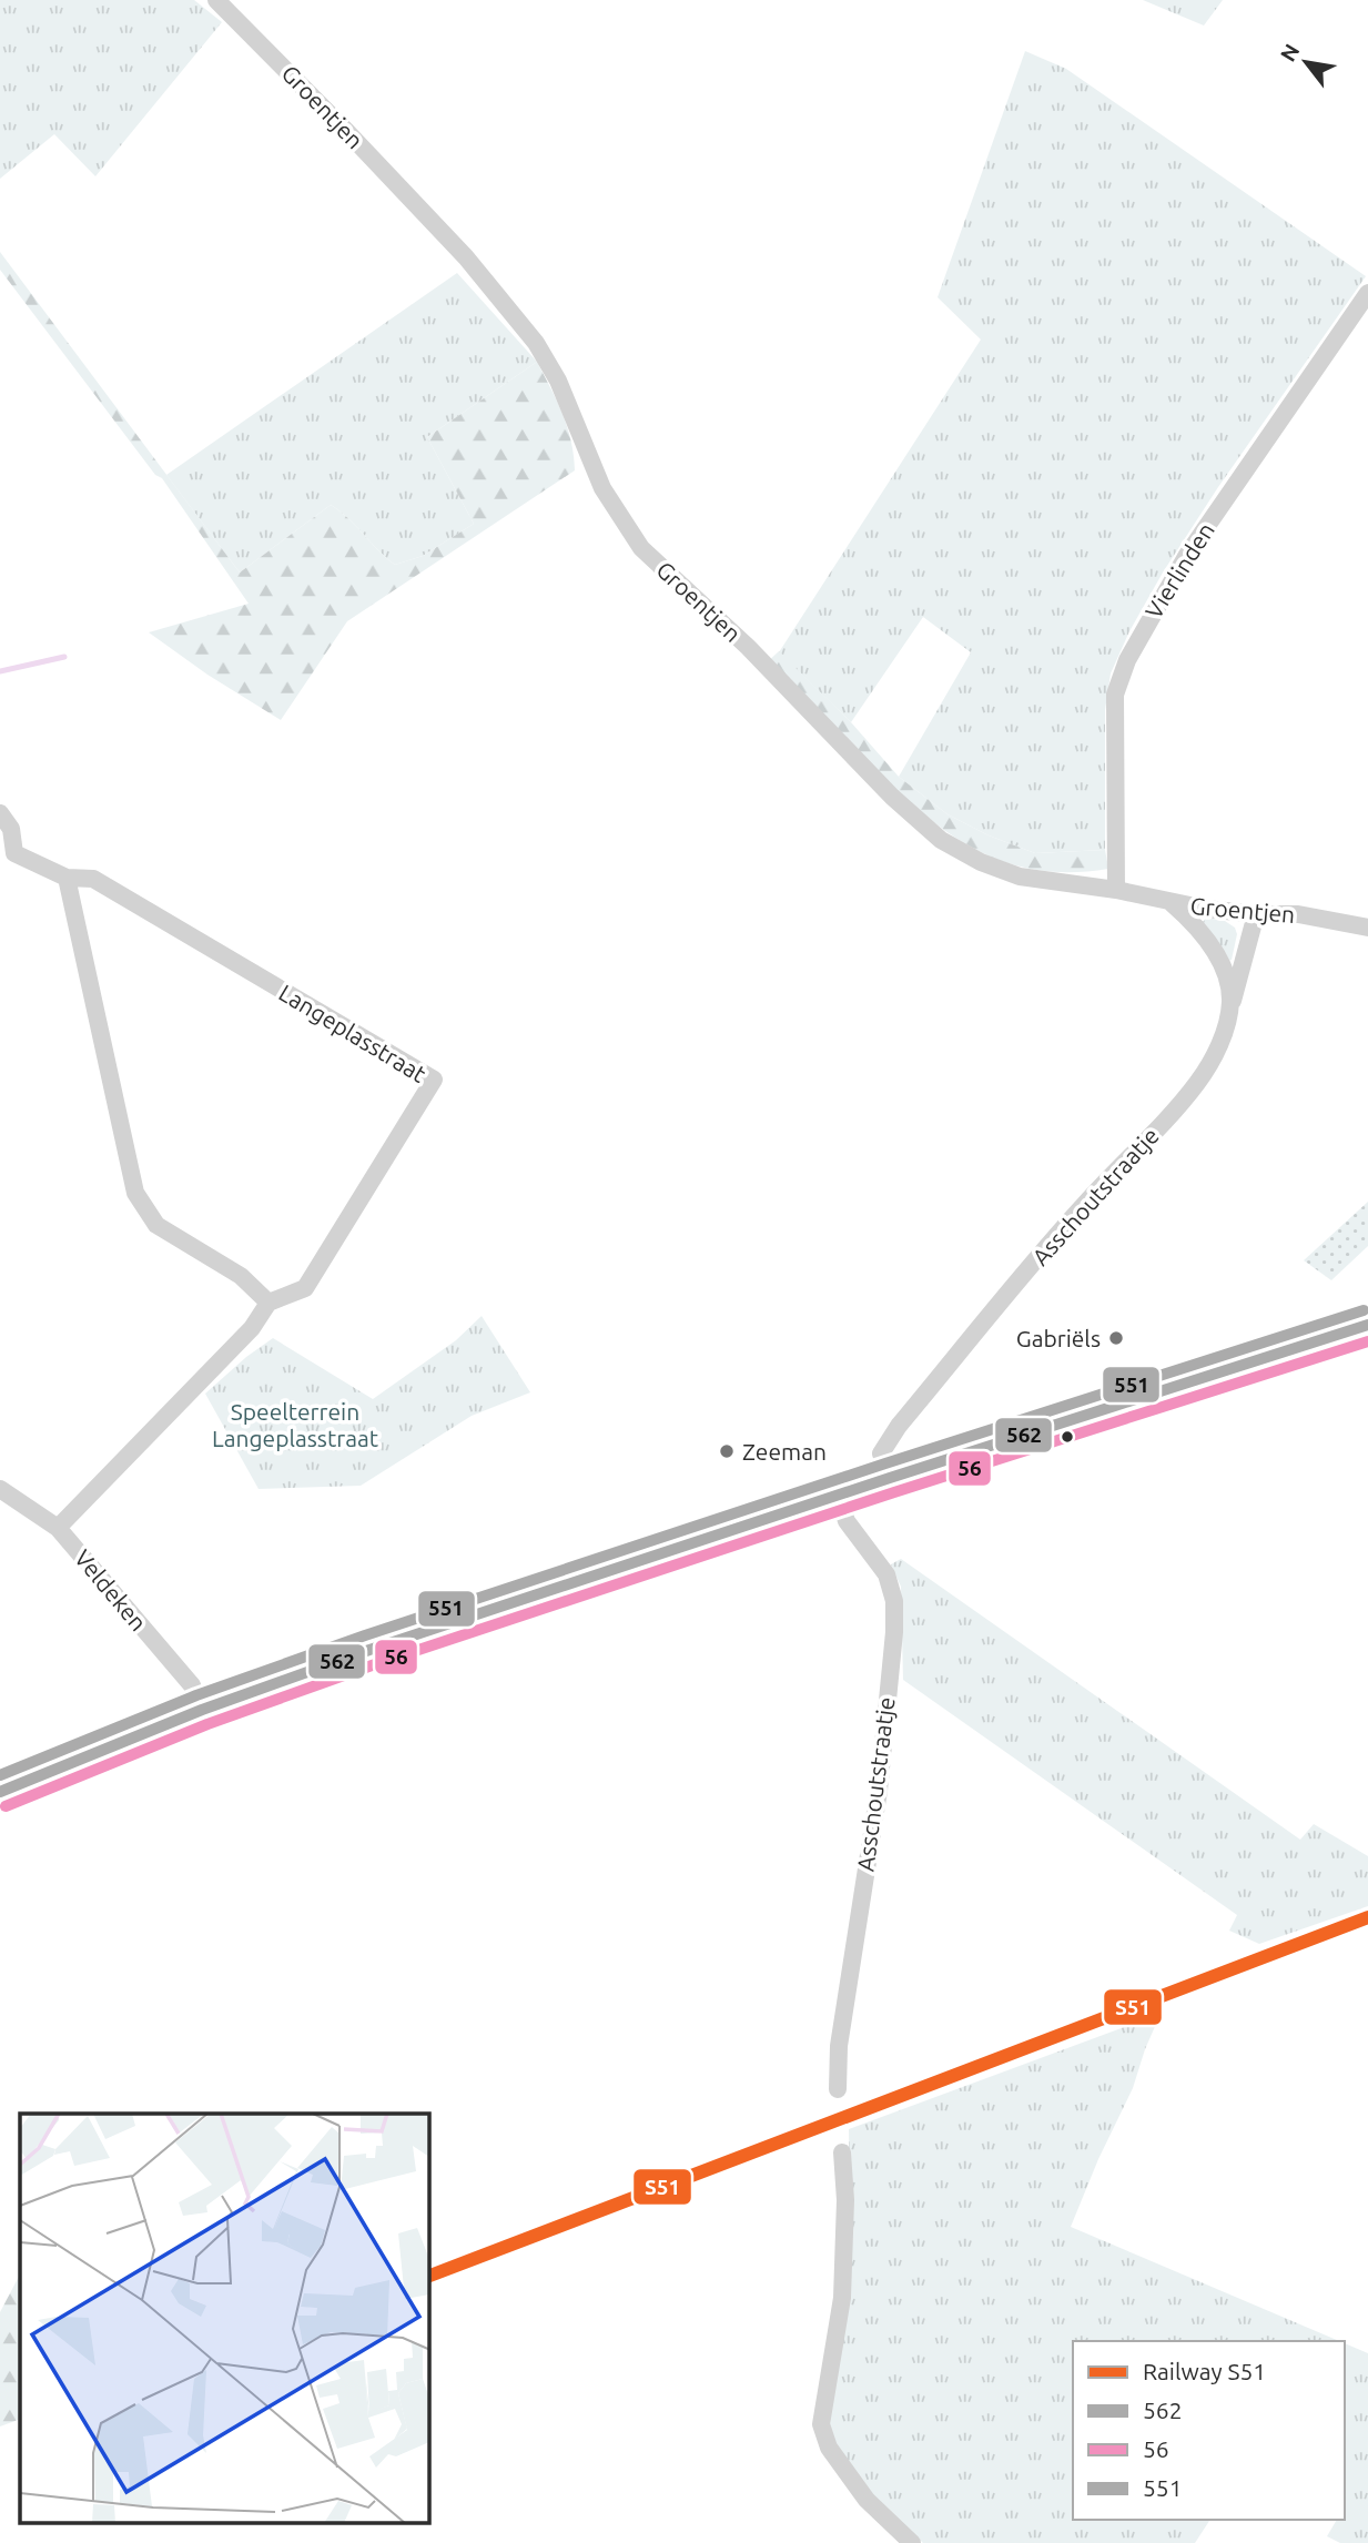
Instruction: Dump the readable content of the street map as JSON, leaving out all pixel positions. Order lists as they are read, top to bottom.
{
  "streets": {
    "street": [
      "Groentjen",
      "Vierlinden",
      "Langeplasstraat",
      "Asschoutstraatje",
      "Veldeken"
    ]
  },
  "crossings": [
    ["Groentjen", "Vierlinden"],
    ["Groentjen", "Asschoutstraatje"]
  ],
  "parks": ["Speelterrein Langeplasstraat"],
  "places": ["Gabriëls", "Zeeman"],
  "lines": [
    "transit line 551",
    "transit line 562",
    "transit line 56",
    "rail line S51"
  ],
  "legend": [
    "Railway S51",
    "562",
    "56",
    "551"
  ],
  "north": "top left"
}
